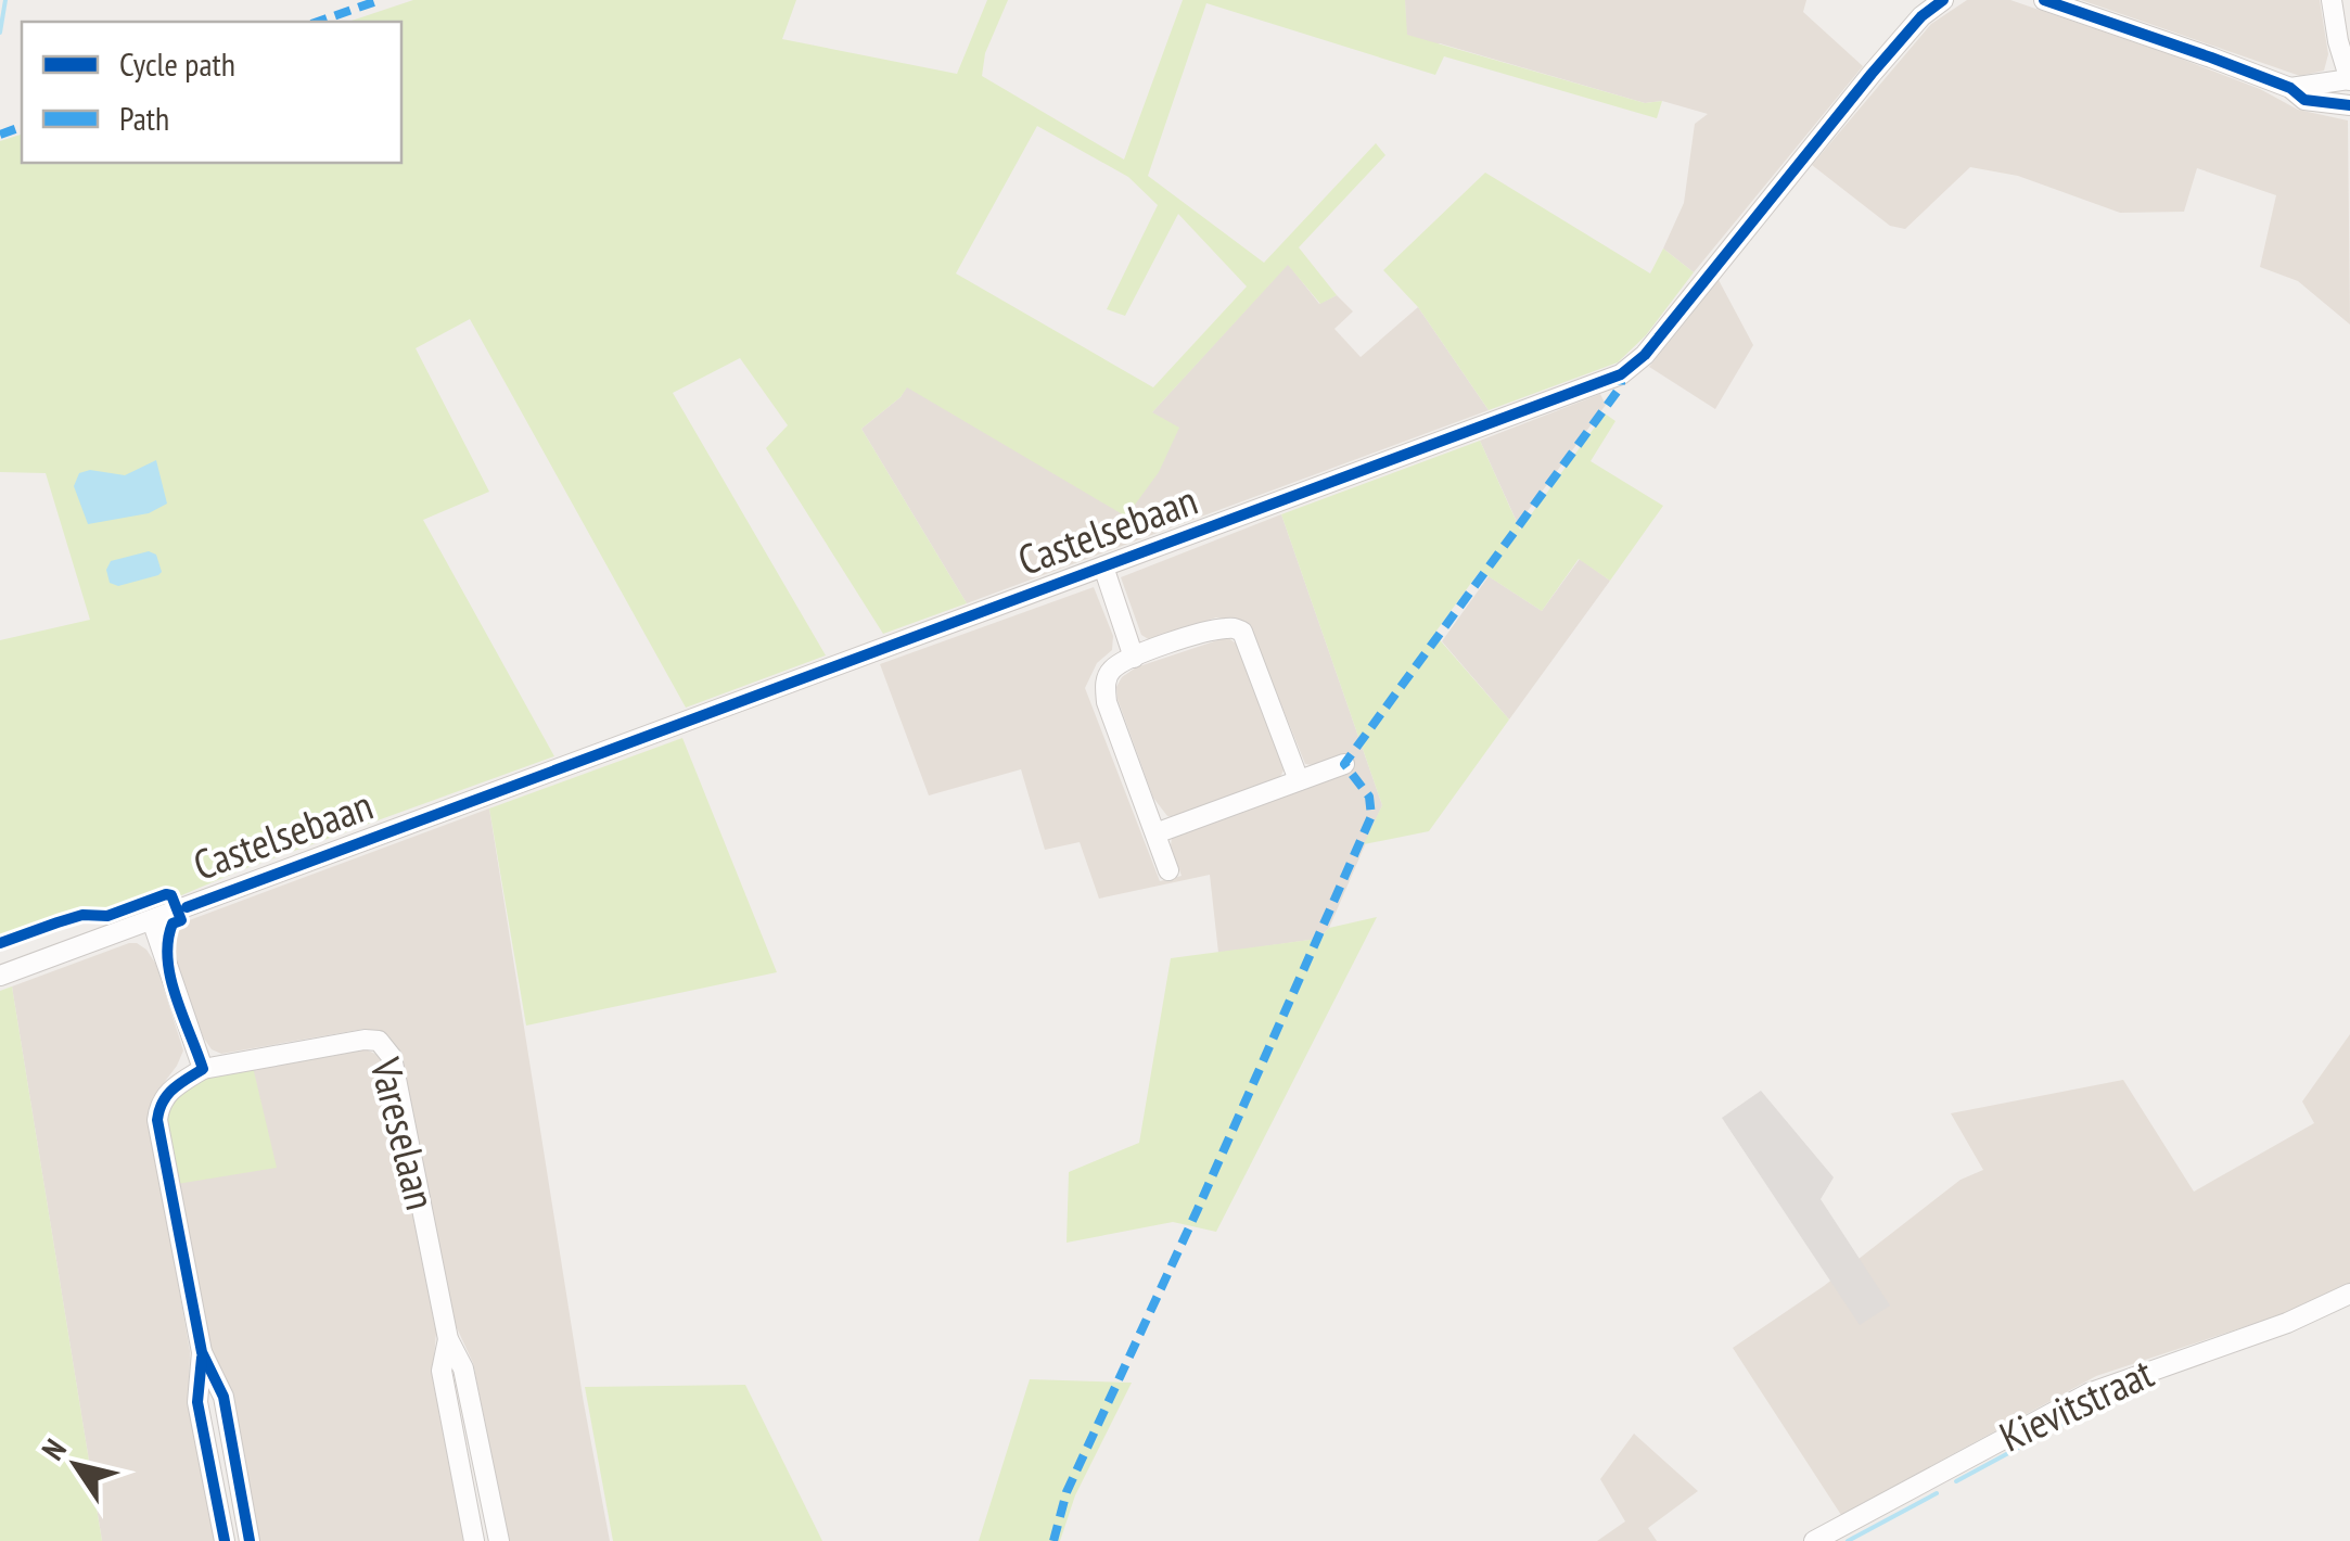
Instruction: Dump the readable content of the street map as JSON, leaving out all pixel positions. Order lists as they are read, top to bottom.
{
  "streets": {
    "street": ["Castelsebaan", "Vareselaan", "Kievitstraat"]
  },
  "legend": ["Cycle path", "Path"],
  "north": "top left"
}
